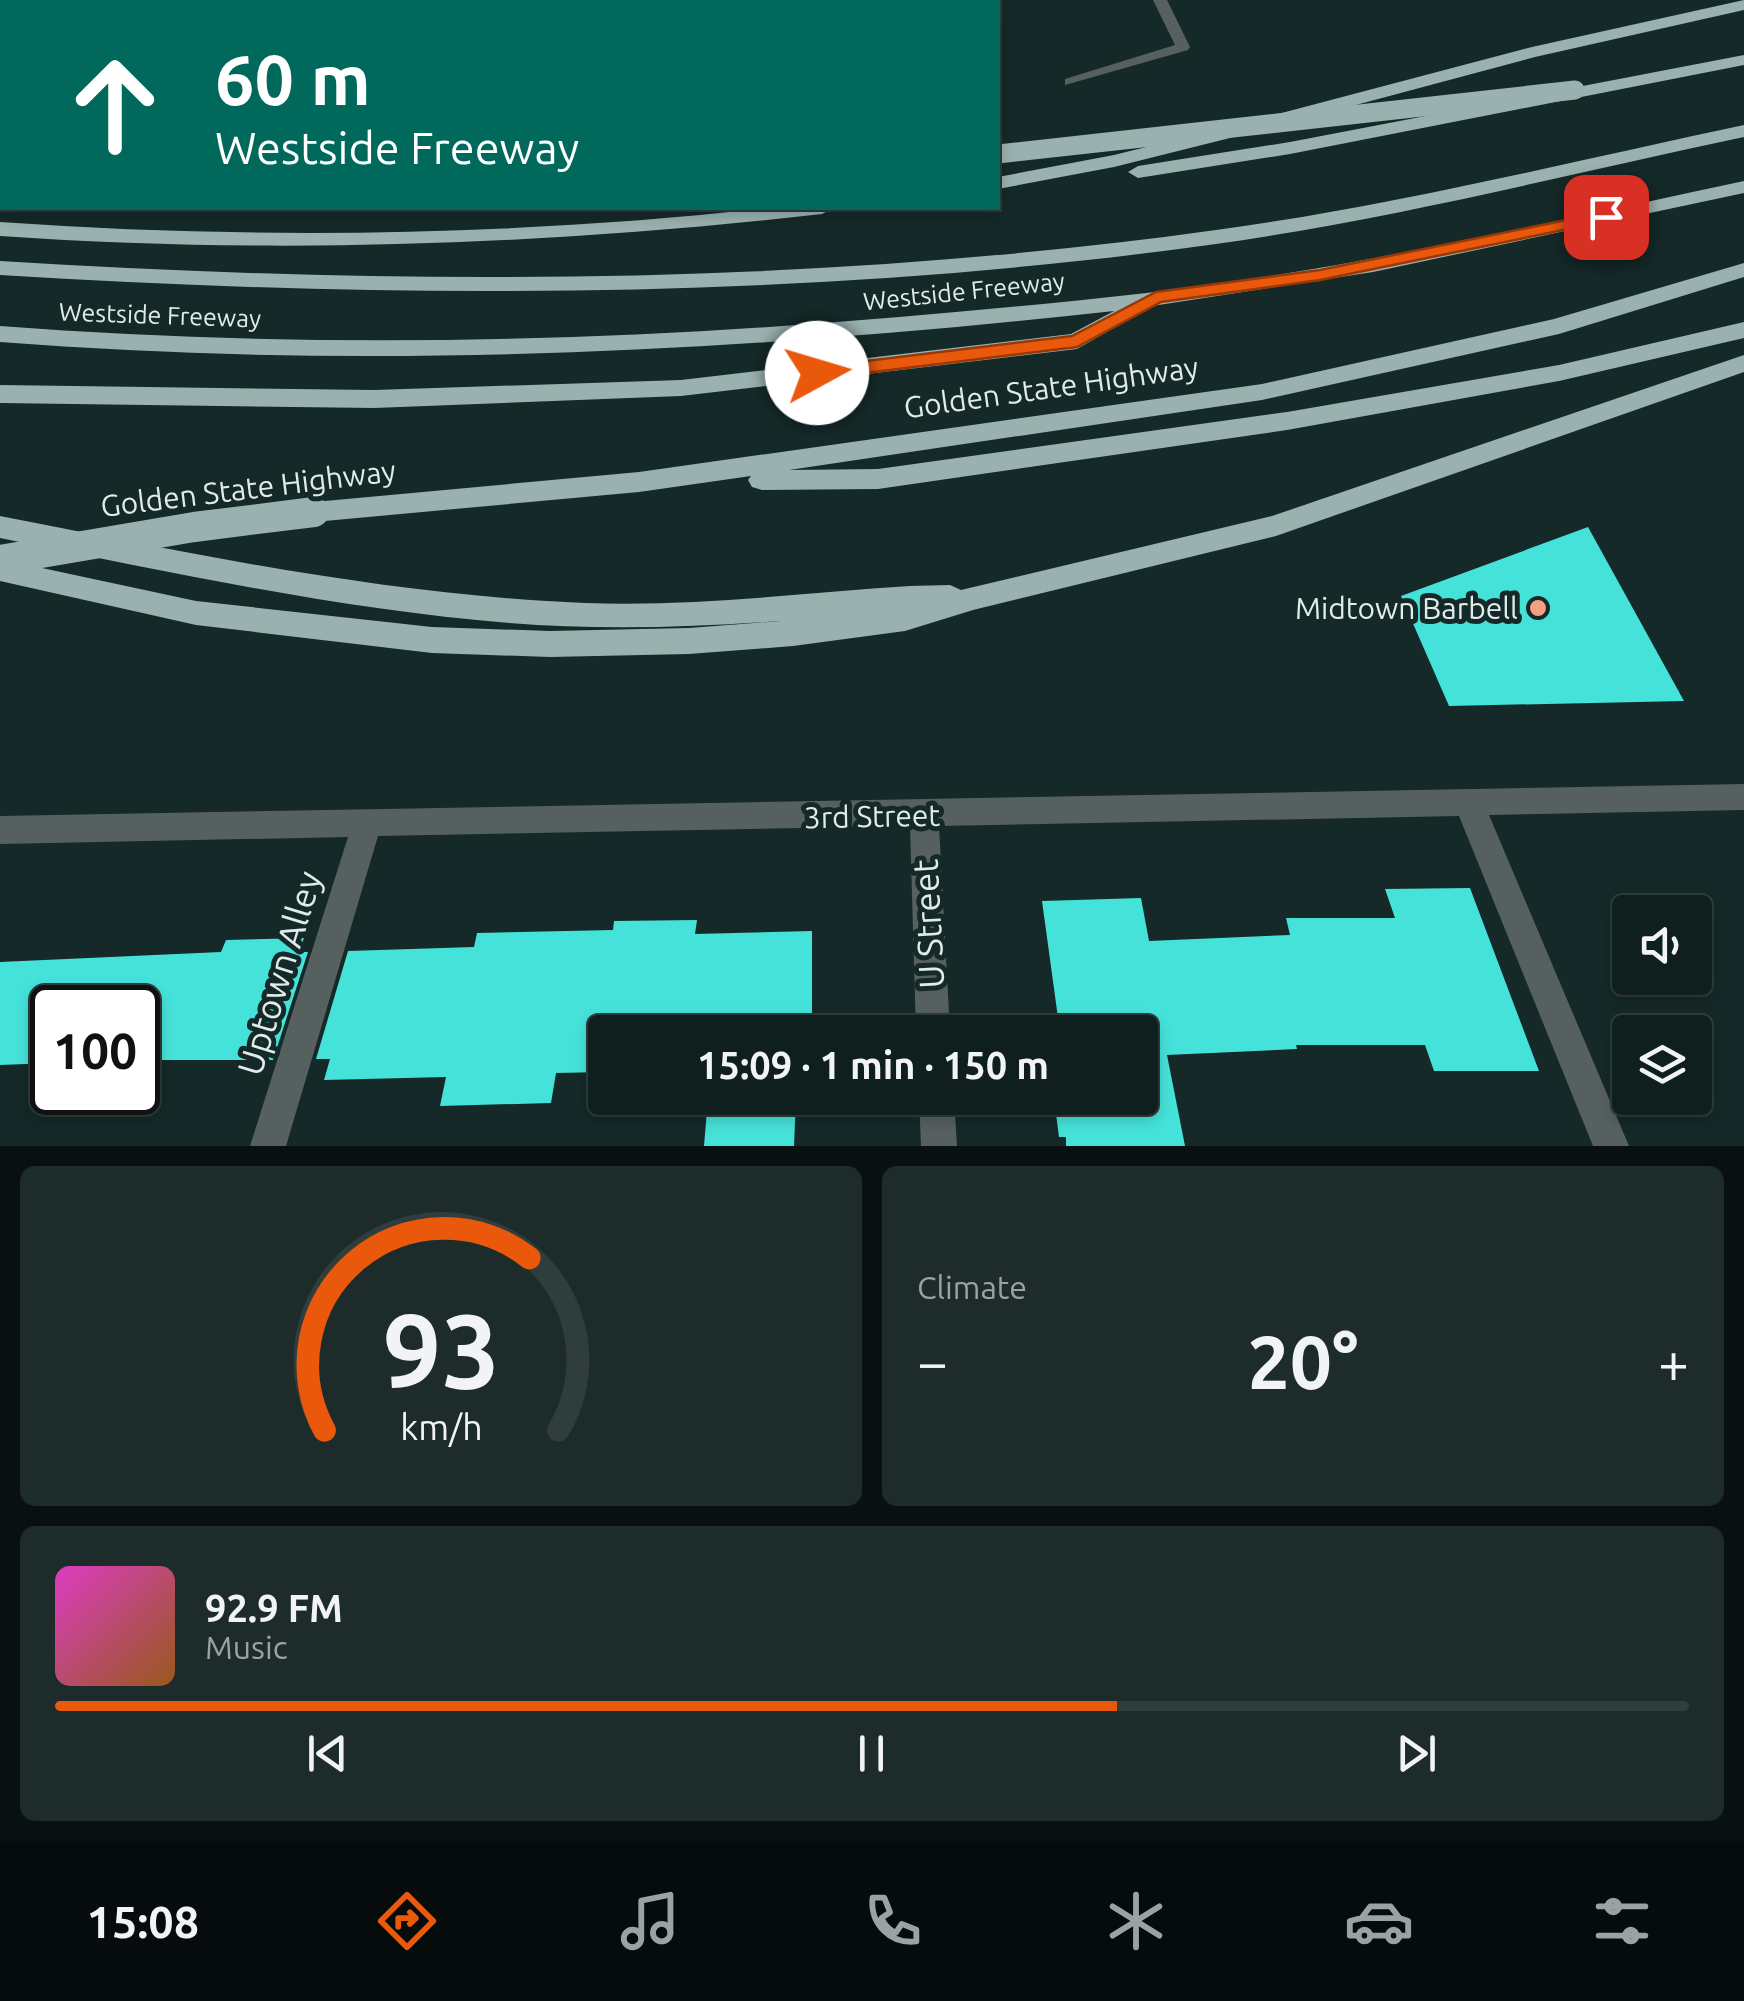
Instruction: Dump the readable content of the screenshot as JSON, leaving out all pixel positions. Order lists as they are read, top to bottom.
{
  "streets": {
    "highway": ["Westside Freeway", "Golden State Highway"],
    "street": ["3rd Street", "U Street", "Uptown Alley"]
  },
  "crossings": [
    ["3rd Street", "U Street"],
    ["3rd Street", "Uptown Alley"]
  ],
  "places": ["Midtown Barbell"],
  "page": {
    "turn": ["60 m", "Westside Freeway"],
    "limit": "100",
    "trip": "15:09 · 1 min · 150 m",
    "tile": "Climate",
    "heat": ["−", "20°", "+"],
    "song": ["92.9 FM", "Music"],
    "tabs": "15:08",
    "gauge": ["93", "km/h"]
  }
}
